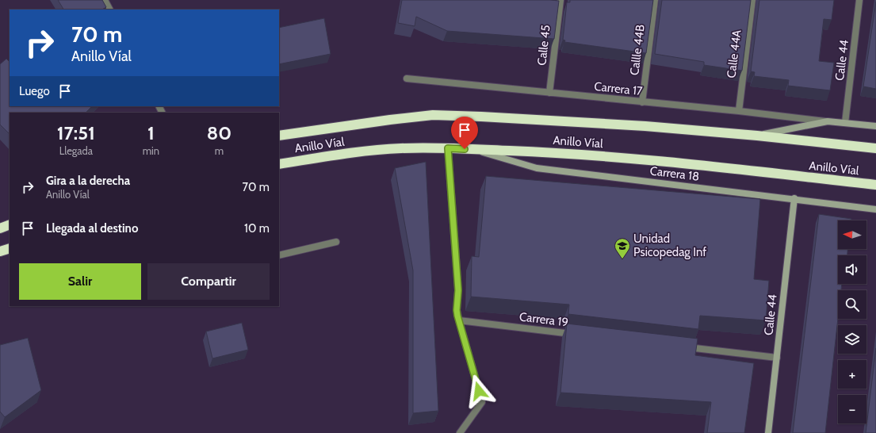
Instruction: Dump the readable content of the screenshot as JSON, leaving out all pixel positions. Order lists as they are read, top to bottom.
{
  "streets": {
    "highway": ["Anillo Víal"],
    "street": [
      "Calle 45",
      "Callle 44B",
      "Calle 44A",
      "Calle 44",
      "Carrera 17",
      "Carrera 18",
      "Carrera 19"
    ]
  },
  "crossings": [
    ["Calle 45", "Carrera 17"],
    ["Callle 44B", "Carrera 17"],
    ["Calle 44A", "Carrera 17"],
    ["Calle 44", "Carrera 17"],
    ["Calle 44", "Carrera 18"],
    ["Carrera 17", "Anillo Víal"],
    ["Anillo Víal", "Carrera 18"]
  ],
  "places": {
    "school or university": ["Unidad Psicopedag Inf"]
  },
  "north": "left",
  "page": {
    "turn": ["70 m", "Anillo Víal"],
    "then": "Luego",
    "eta": [
      "17:51",
      "Llegada",
      "1",
      "min",
      "80",
      "m"
    ],
    "list": [
      {
        "name": "Gira a la derecha",
        "note": "Anillo Víal",
        "value": "70 m"
      },
      {
        "name": "Llegada al destino",
        "value": "10 m"
      }
    ],
    "map_buttons": ["+", "−"],
    "buttons": ["Salir", "Compartir"]
  }
}
